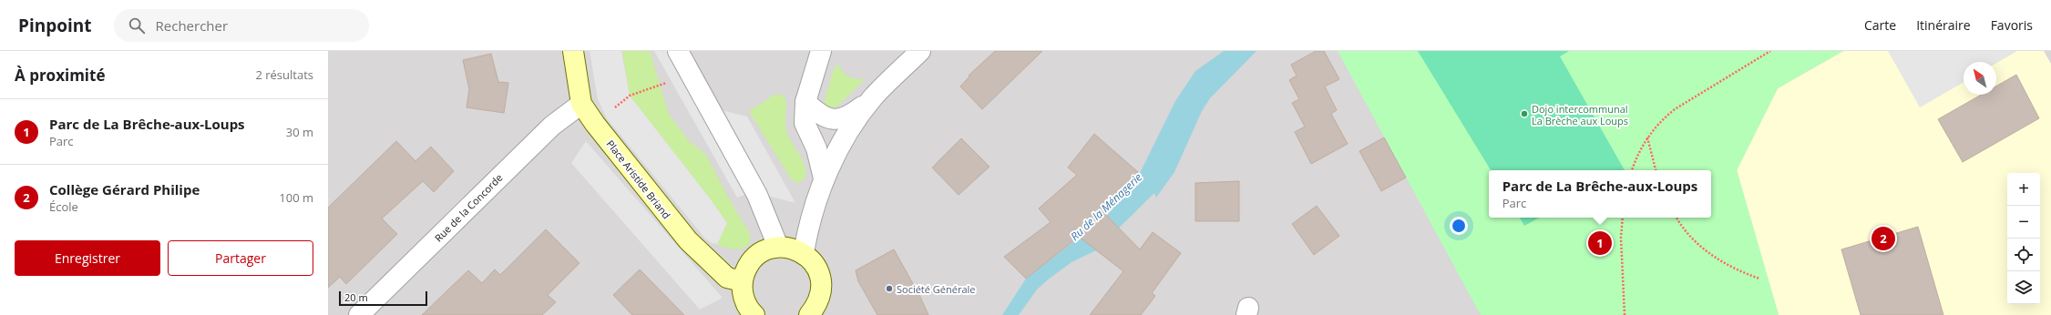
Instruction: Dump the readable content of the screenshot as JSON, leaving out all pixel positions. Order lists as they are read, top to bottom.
{
  "streets": {
    "street": ["Place Aristide Briand", "Rue de la Concorde"]
  },
  "crossings": [
    ["Place Aristide Briand", "Rue de la Concorde"]
  ],
  "water": ["Ru de la Ménagerie"],
  "places": ["Dojo intercommunal La Brèche aux Loups", "Société Générale"],
  "scale_bar": "20 m",
  "north": "top left",
  "page": {
    "header": "Pinpoint",
    "search": "Rechercher",
    "nav": ["Carte", "Itinéraire", "Favoris"],
    "heading": ["À proximité", "2 résultats"],
    "list": [
      {
        "mark": "1",
        "name": "Parc de La Brêche-aux-Loups",
        "note": "Parc",
        "value": "30 m"
      },
      {
        "mark": "2",
        "name": "Collège Gérard Philipe",
        "note": "École",
        "value": "100 m"
      }
    ],
    "popup": ["Parc de La Brêche-aux-Loups", "Parc"],
    "map_buttons": ["+", "−"],
    "pins": ["2", "1"],
    "buttons": ["Enregistrer", "Partager"],
    "scale": "20 m"
  }
}
